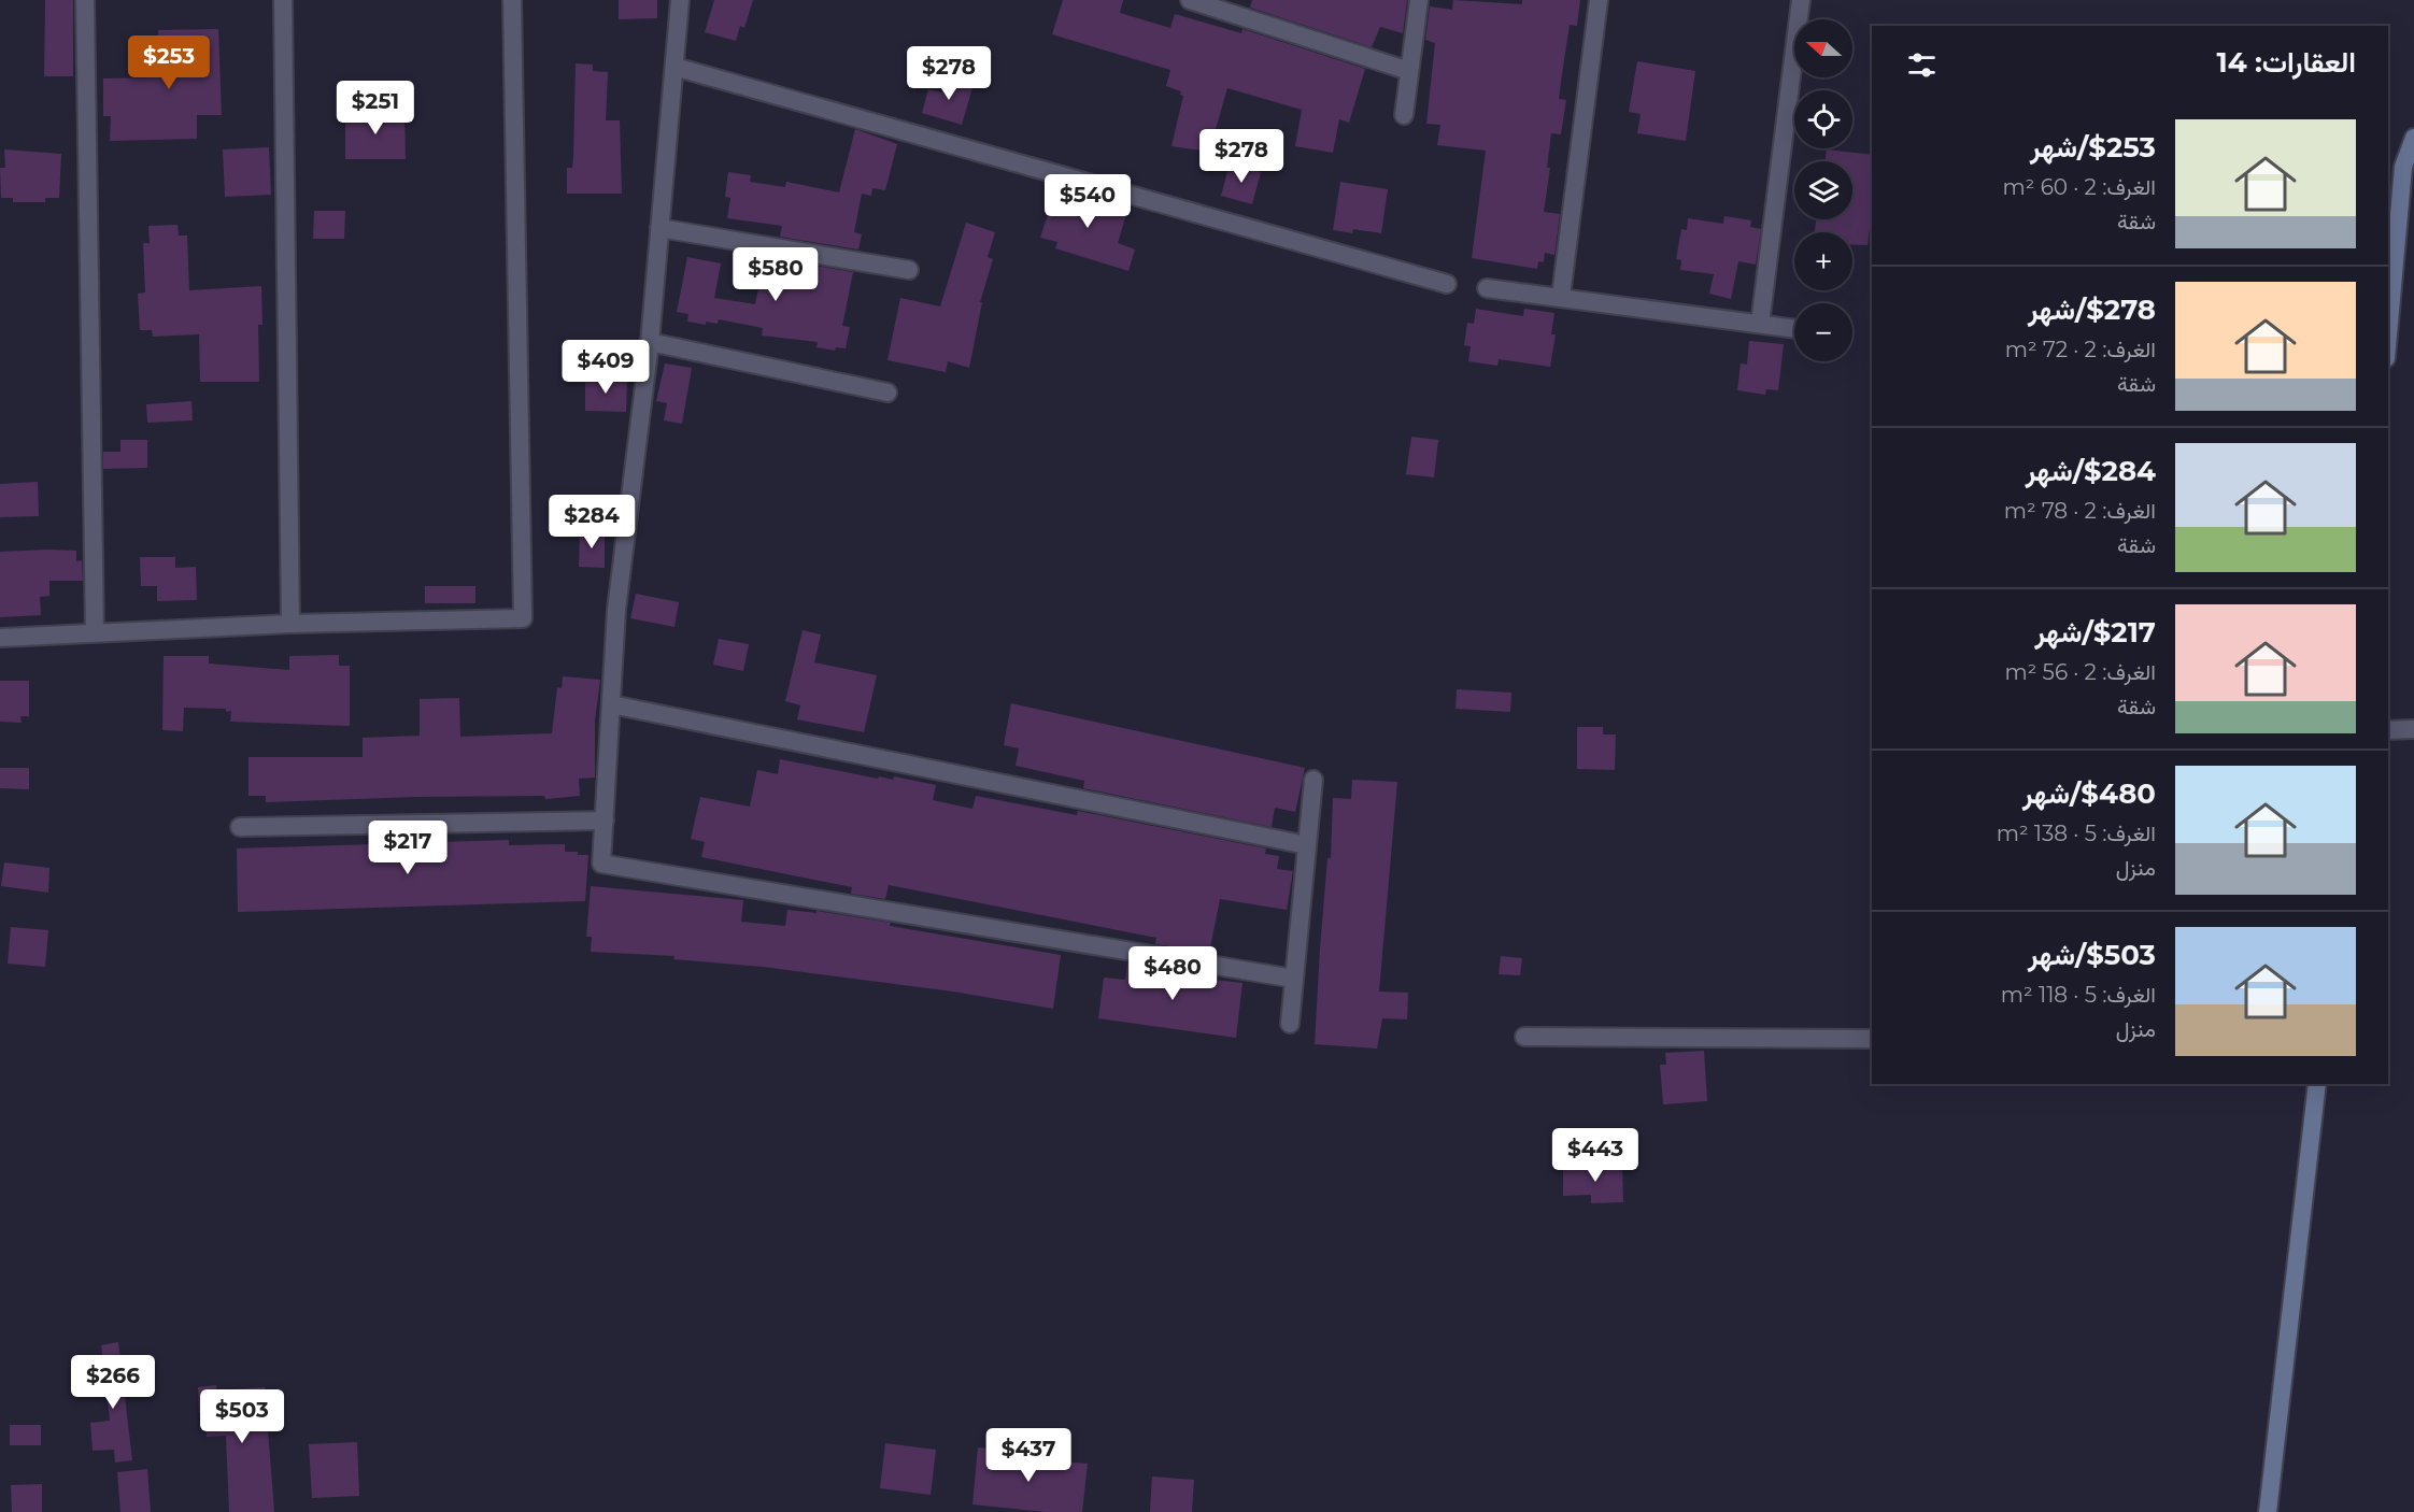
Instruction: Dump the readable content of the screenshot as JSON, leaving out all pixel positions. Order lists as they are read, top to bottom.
{
  "north": "left",
  "page": {
    "map_buttons": ["+", "−"],
    "heading": "العقارات: 14",
    "price": [
      "$253",
      "$278",
      "$251",
      "$278",
      "$540",
      "$580",
      "$409",
      "$284",
      "$217",
      "$480",
      "$443",
      "$266",
      "$503",
      "$437"
    ],
    "list": [
      {
        "name": "$253/شهر",
        "note": "الغرف: 2 · 60 m² · شقة"
      },
      {
        "name": "$278/شهر",
        "note": "الغرف: 2 · 72 m² · شقة"
      },
      {
        "name": "$284/شهر",
        "note": "الغرف: 2 · 78 m² · شقة"
      },
      {
        "name": "$217/شهر",
        "note": "الغرف: 2 · 56 m² · شقة"
      },
      {
        "name": "$480/شهر",
        "note": "الغرف: 5 · 138 m² · منزل"
      },
      {
        "name": "$503/شهر",
        "note": "الغرف: 5 · 118 m² · منزل"
      }
    ]
  }
}
